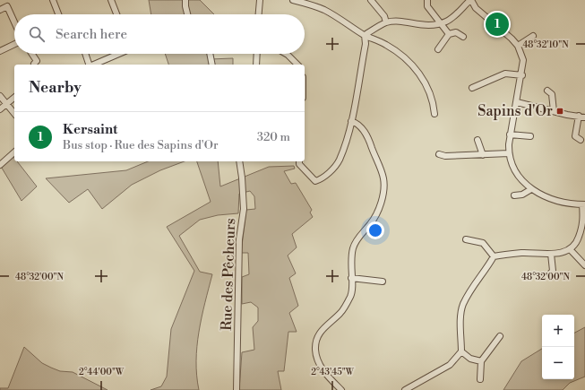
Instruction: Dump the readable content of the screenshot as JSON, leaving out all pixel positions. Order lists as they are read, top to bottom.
{
  "streets": {
    "street": ["Rue des Pêcheurs"]
  },
  "places": {
    "transit": ["Sapins d'Or"]
  },
  "page": {
    "pins": "1",
    "search": "Search here",
    "heading": "Nearby",
    "list": [
      {
        "mark": "1",
        "name": "Kersaint",
        "note": "Bus stop · Rue des Sapins d'Or",
        "value": "320 m"
      }
    ],
    "map_buttons": ["+", "−"]
  },
  "coordinates": [
    "48°32'10\"N",
    "48°32'00\"N",
    "2°44'00\"W",
    "2°43'45\"W"
  ]
}
